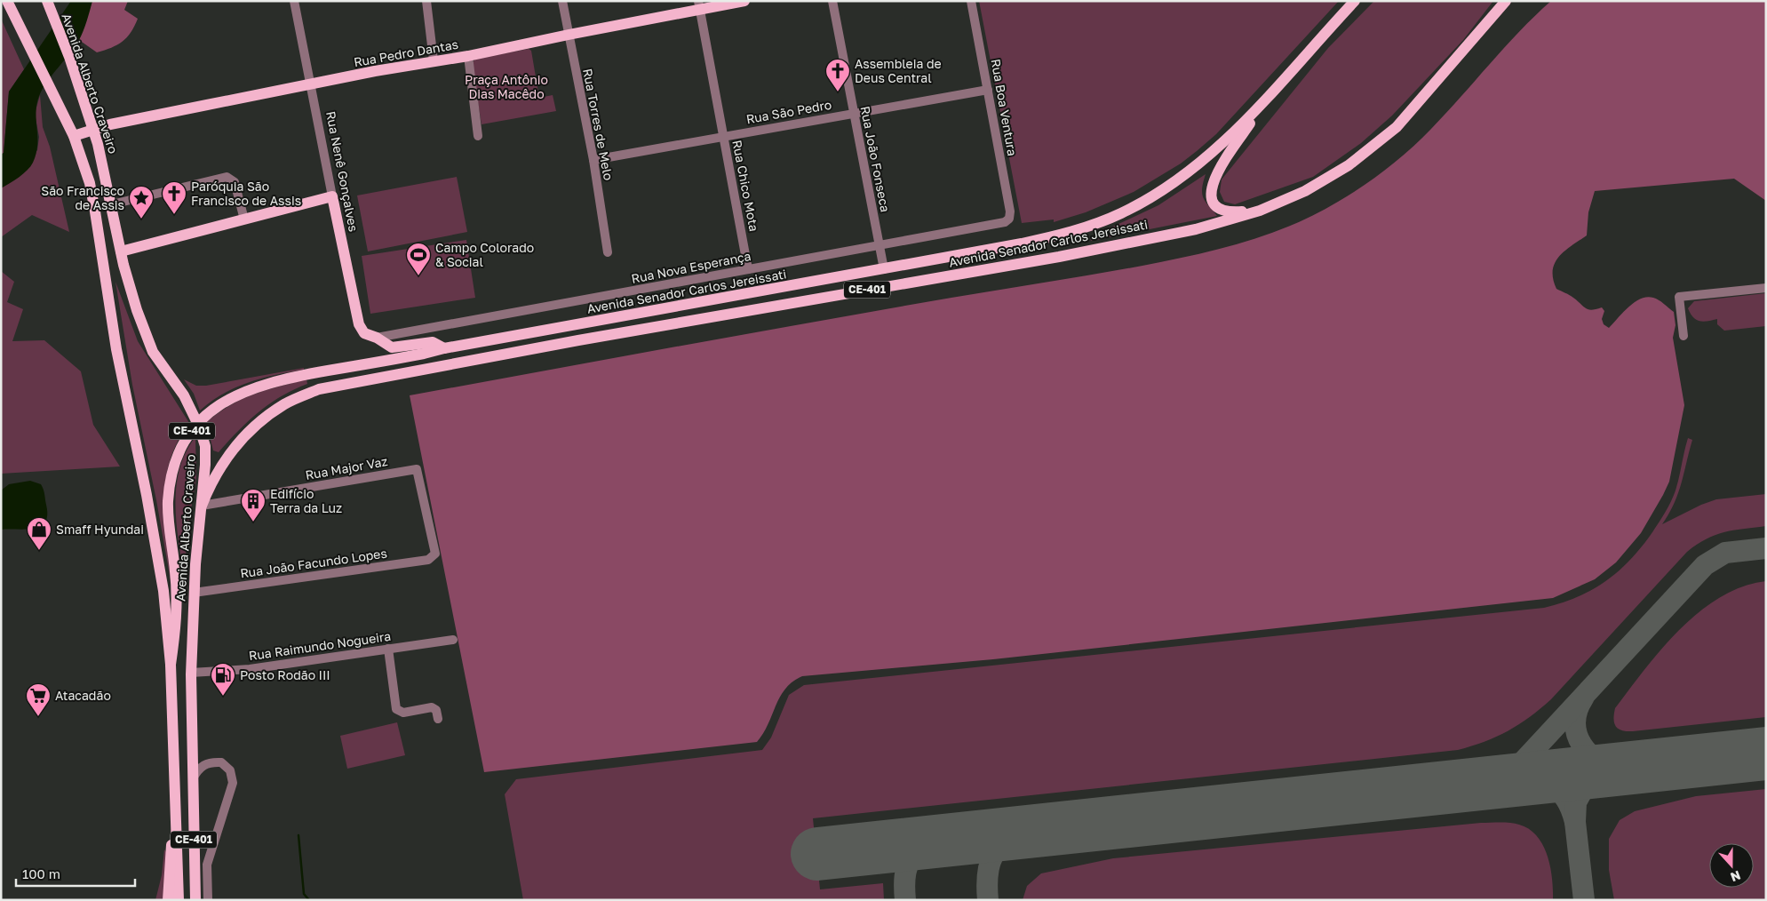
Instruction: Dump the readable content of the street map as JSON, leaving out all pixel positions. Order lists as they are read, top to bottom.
{
  "streets": {
    "main road": [
      "Rua Pedro Dantas",
      "Avenida Alberto Craveiro",
      "Rua Nenê Gonçalves",
      "Avenida Senador Carlos Jereissati",
      "CE-401"
    ],
    "street": [
      "Rua Boa Ventura",
      "Rua São Pedro",
      "Rua Torres de Melo",
      "Rua João Fonseca",
      "Rua Chico Mota",
      "Rua Nova Esperança",
      "Rua Major Vaz",
      "Rua João Facundo Lopes",
      "Rua Raimundo Nogueira"
    ]
  },
  "crossings": [
    ["Rua Pedro Dantas", "Avenida Alberto Craveiro"],
    ["Rua Pedro Dantas", "Rua Torres de Melo"],
    ["Rua Pedro Dantas", "Rua Nenê Gonçalves"],
    ["Rua Pedro Dantas", "Rua Chico Mota"],
    ["Avenida Alberto Craveiro", "Avenida Senador Carlos Jereissati"],
    ["Avenida Alberto Craveiro", "Rua Major Vaz"],
    ["Avenida Alberto Craveiro", "Rua João Facundo Lopes"],
    ["Avenida Alberto Craveiro", "Rua Raimundo Nogueira"],
    ["Rua Boa Ventura", "Rua São Pedro"],
    ["Rua Boa Ventura", "Rua Nova Esperança"],
    ["Rua São Pedro", "Rua Torres de Melo"],
    ["Rua São Pedro", "Rua João Fonseca"],
    ["Rua São Pedro", "Rua Chico Mota"],
    ["Rua João Fonseca", "Avenida Senador Carlos Jereissati"],
    ["Rua João Fonseca", "Rua Nova Esperança"],
    ["Rua Nenê Gonçalves", "Avenida Senador Carlos Jereissati"],
    ["Rua Nenê Gonçalves", "Rua Nova Esperança"],
    ["Rua Chico Mota", "Rua Nova Esperança"],
    ["Avenida Senador Carlos Jereissati", "Rua Major Vaz"],
    ["Rua Major Vaz", "Rua João Facundo Lopes"]
  ],
  "parks": ["Praça Antônio Dias Macêdo"],
  "places": {
    "church": ["Assembleia de Deus Central", "Paróquia São Francisco de Assis"],
    "place": ["São Francisco de Assis"],
    "sports": ["Campo Colorado & Social"],
    "building": ["Edifício Terra da Luz"],
    "shop": ["Smaff Hyundai"],
    "fuel station": ["Posto Rodão III"],
    "supermarket": ["Atacadão"]
  },
  "scale_bar": "100 m",
  "north": "bottom"
}
